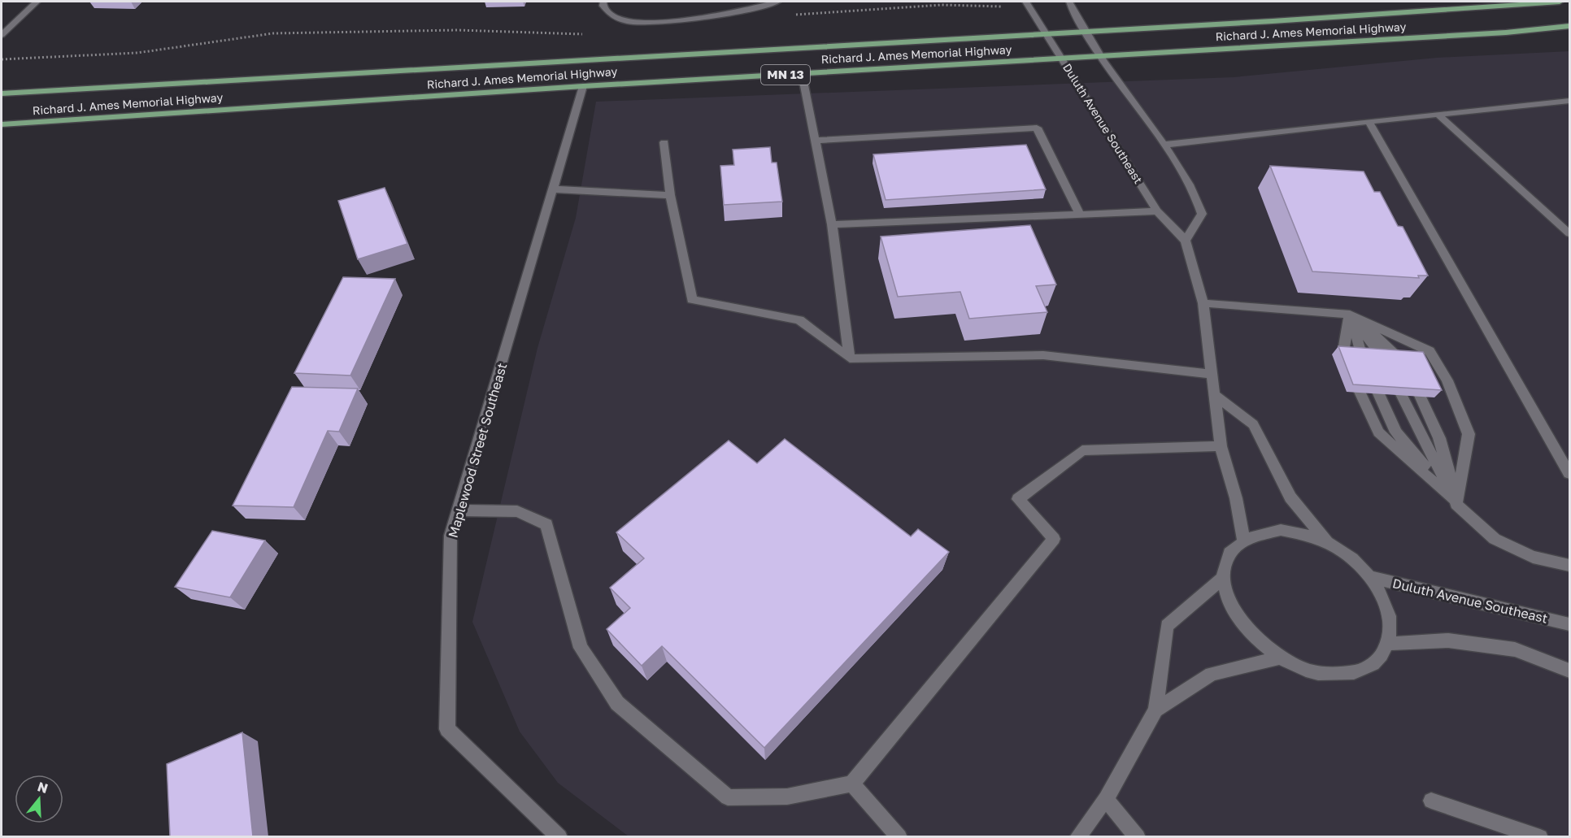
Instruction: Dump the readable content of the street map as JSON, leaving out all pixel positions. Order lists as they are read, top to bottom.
{
  "streets": {
    "main road": ["Richard J. Ames Memorial Highway", "MN 13"],
    "street": ["Duluth Avenue Southeast", "Maplewood Street Southeast"]
  },
  "crossings": [
    ["Richard J. Ames Memorial Highway", "Duluth Avenue Southeast"],
    ["Richard J. Ames Memorial Highway", "Maplewood Street Southeast"]
  ],
  "north": "top"
}
